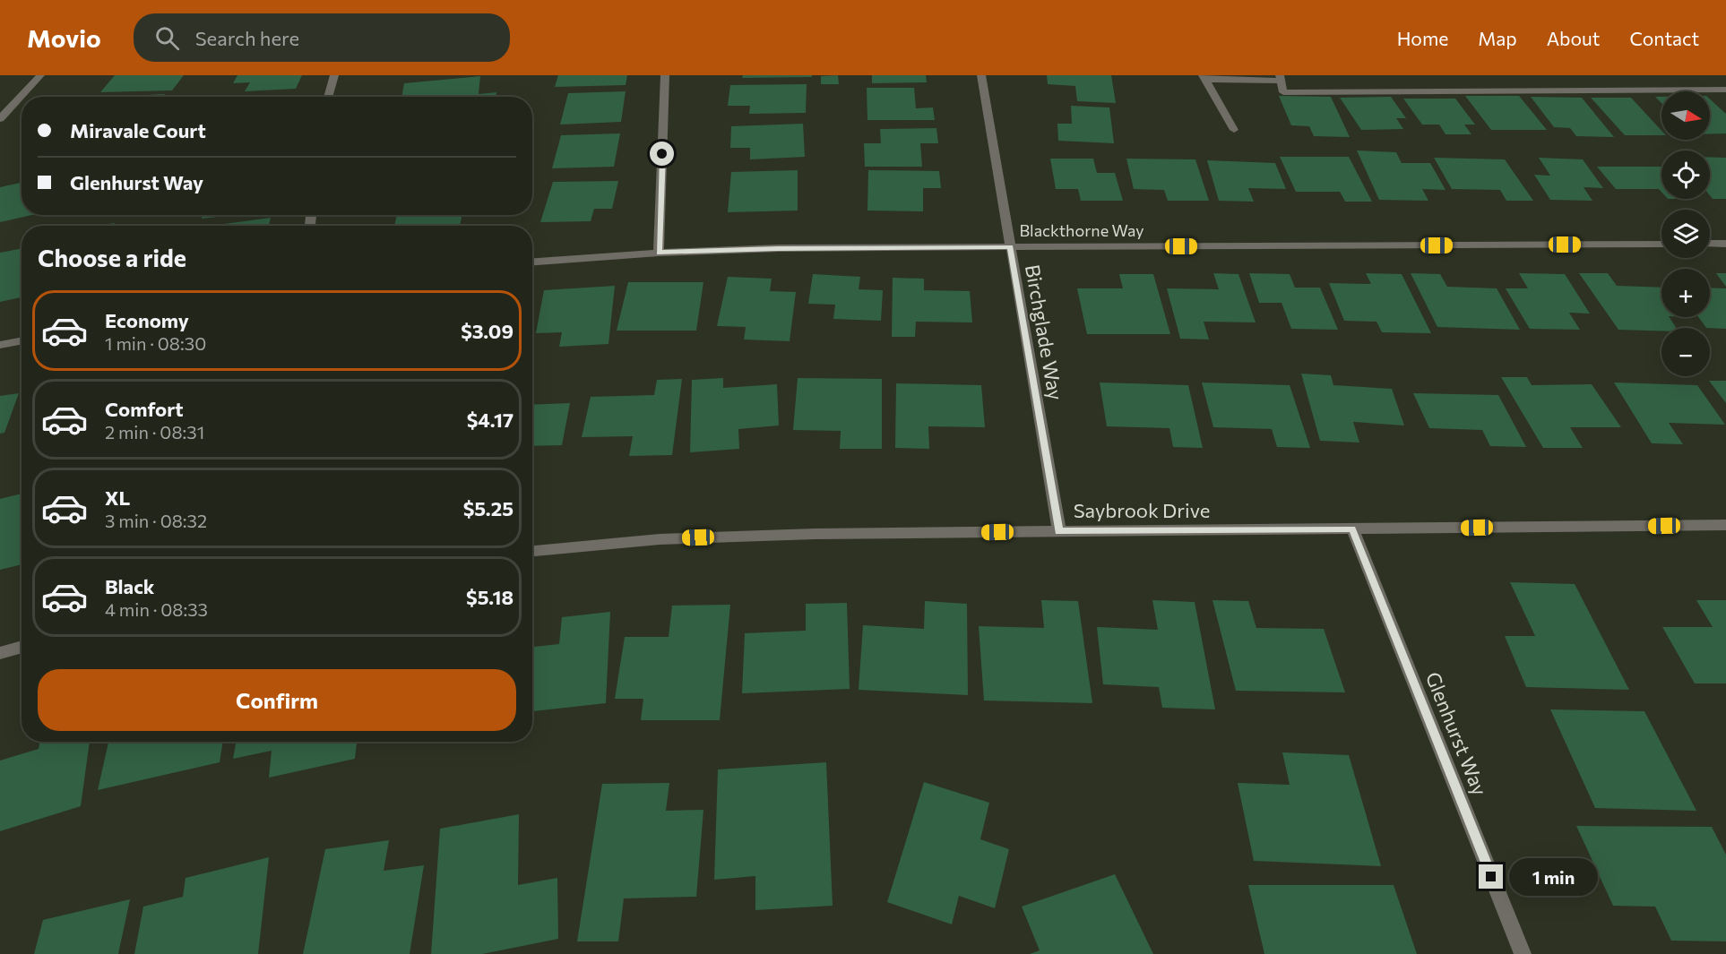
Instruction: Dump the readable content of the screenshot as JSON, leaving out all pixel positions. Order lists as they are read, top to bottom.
{
  "streets": {
    "street": [
      "Blackthorne Way",
      "Birchglade Way",
      "Saybrook Drive",
      "Glenhurst Way"
    ]
  },
  "crossings": [
    ["Blackthorne Way", "Birchglade Way"],
    ["Birchglade Way", "Saybrook Drive"],
    ["Saybrook Drive", "Glenhurst Way"]
  ],
  "north": "right",
  "page": {
    "header": "Movio",
    "search": "Search here",
    "nav": [
      "Home",
      "Map",
      "About",
      "Contact"
    ],
    "map_buttons": ["+", "−"],
    "banner": ["Miravale Court", "Glenhurst Way"],
    "heading": "Choose a ride",
    "list": [
      {
        "name": "Economy",
        "note": "1 min · 08:30",
        "value": "$3.09"
      },
      {
        "name": "Comfort",
        "note": "2 min · 08:31",
        "value": "$4.17"
      },
      {
        "name": "XL",
        "note": "3 min · 08:32",
        "value": "$5.25"
      },
      {
        "name": "Black",
        "note": "4 min · 08:33",
        "value": "$5.18"
      }
    ],
    "buttons": "Confirm",
    "bubble": "1 min"
  }
}
